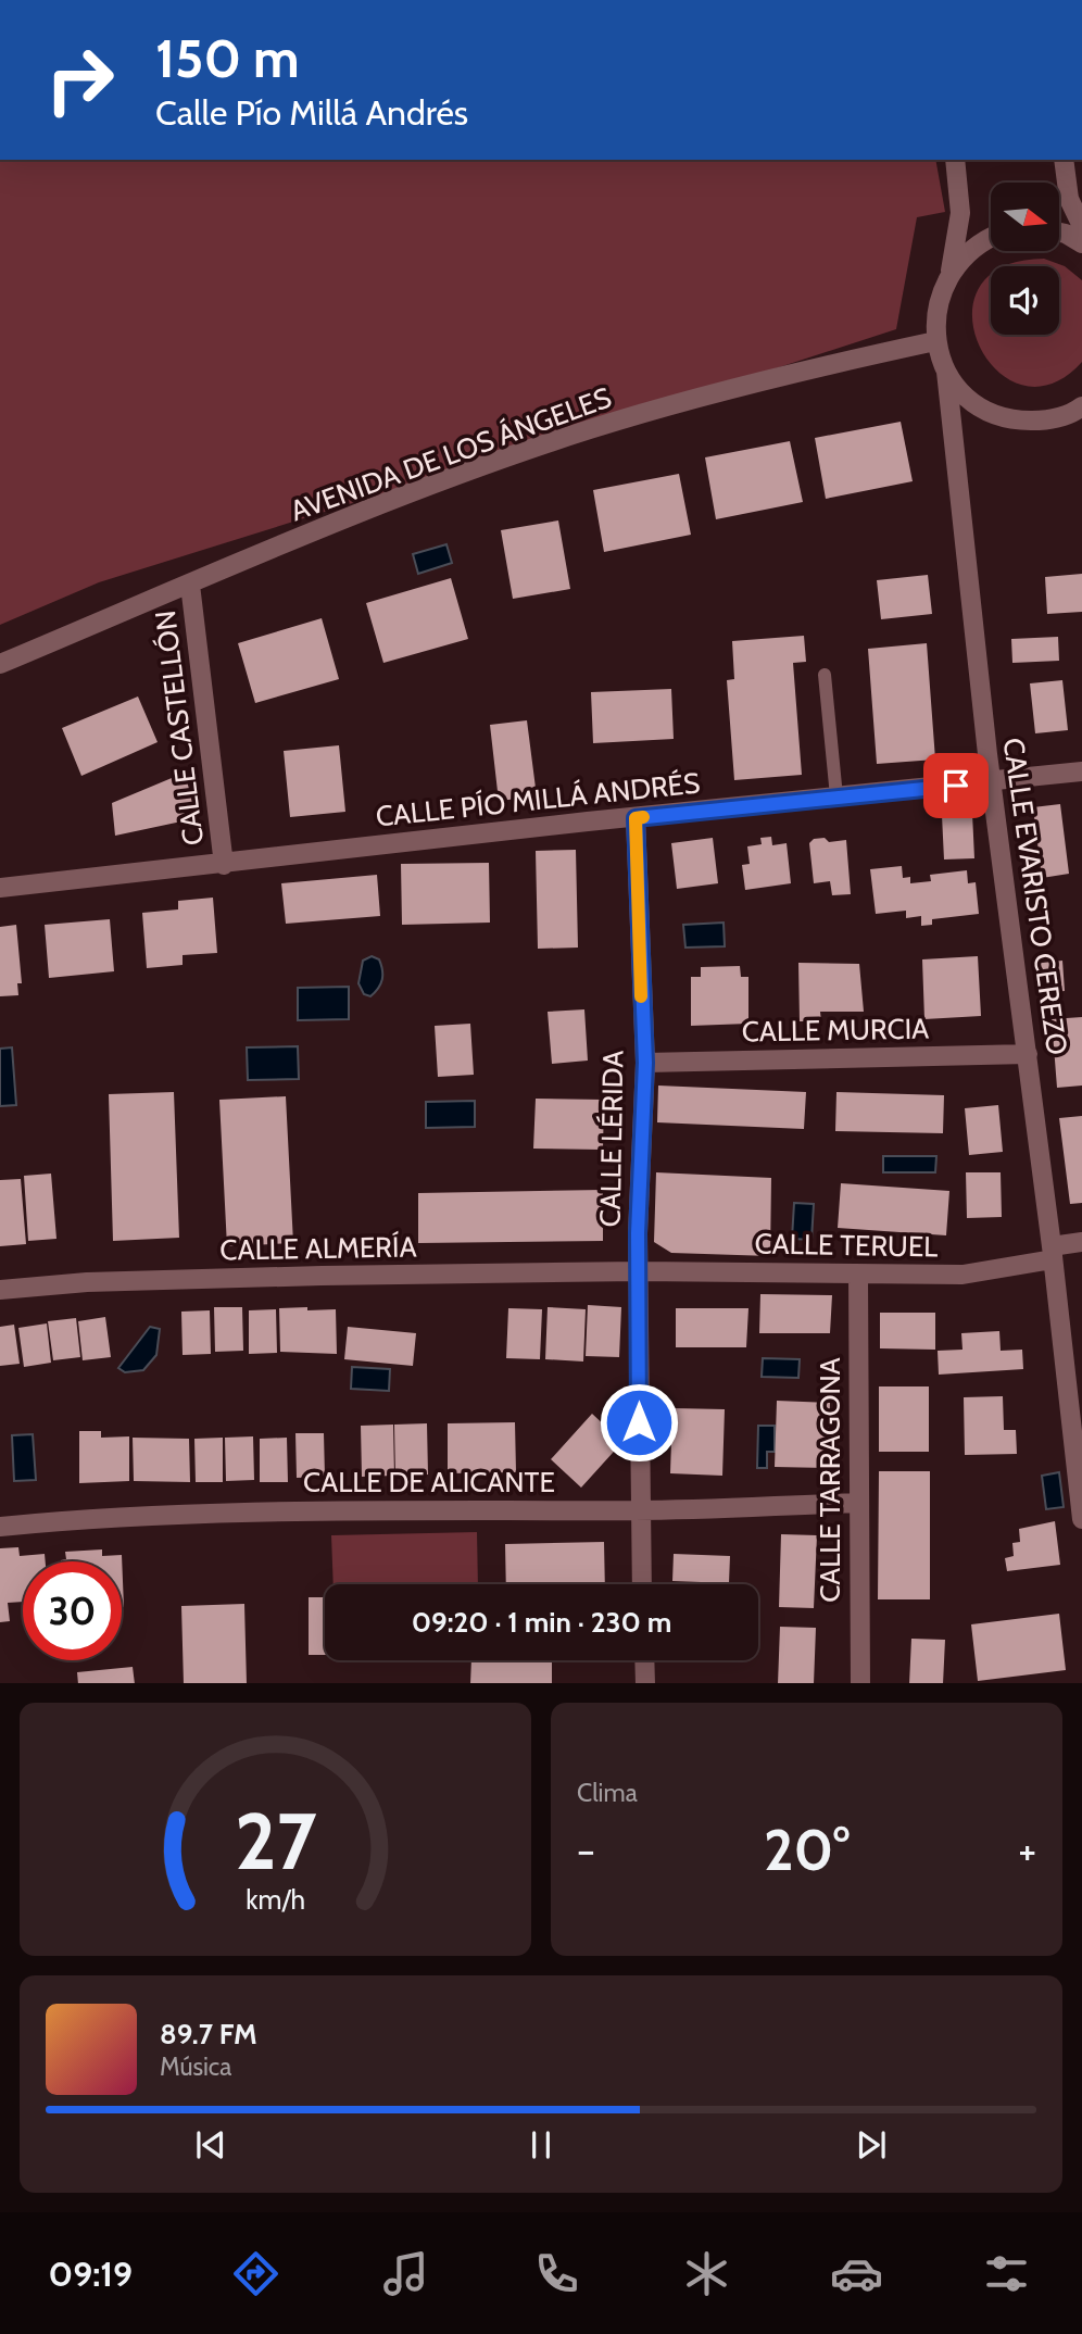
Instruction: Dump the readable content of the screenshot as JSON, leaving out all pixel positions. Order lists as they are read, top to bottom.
{
  "streets": {
    "street": [
      "AVENIDA DE LOS ÁNGELES",
      "CALLE CASTELLÓN",
      "CALLE PÍO MILLÁ ANDRÉS",
      "CALLE EVARISTO CEREZO",
      "CALLE MURCIA",
      "CALLE LÉRIDA",
      "CALLE TERUEL",
      "CALLE ALMERÍA",
      "CALLE TARRAGONA",
      "CALLE DE ALICANTE"
    ]
  },
  "crossings": [
    ["AVENIDA DE LOS ÁNGELES", "CALLE CASTELLÓN"],
    ["CALLE CASTELLÓN", "CALLE PÍO MILLÁ ANDRÉS"],
    ["CALLE PÍO MILLÁ ANDRÉS", "CALLE EVARISTO CEREZO"],
    ["CALLE PÍO MILLÁ ANDRÉS", "CALLE LÉRIDA"],
    ["CALLE EVARISTO CEREZO", "CALLE MURCIA"],
    ["CALLE EVARISTO CEREZO", "CALLE TERUEL"],
    ["CALLE MURCIA", "CALLE LÉRIDA"],
    ["CALLE LÉRIDA", "CALLE TERUEL"],
    ["CALLE LÉRIDA", "CALLE ALMERÍA"],
    ["CALLE LÉRIDA", "CALLE DE ALICANTE"],
    ["CALLE TERUEL", "CALLE ALMERÍA"],
    ["CALLE TERUEL", "CALLE TARRAGONA"],
    ["CALLE TARRAGONA", "CALLE DE ALICANTE"]
  ],
  "north": "right",
  "page": {
    "turn": ["150 m", "Calle Pío Millá Andrés"],
    "limit": "30",
    "trip": "09:20 · 1 min · 230 m",
    "tile": "Clima",
    "heat": ["−", "20°", "+"],
    "song": ["89.7 FM", "Música"],
    "tabs": "09:19",
    "gauge": ["27", "km/h"]
  }
}
